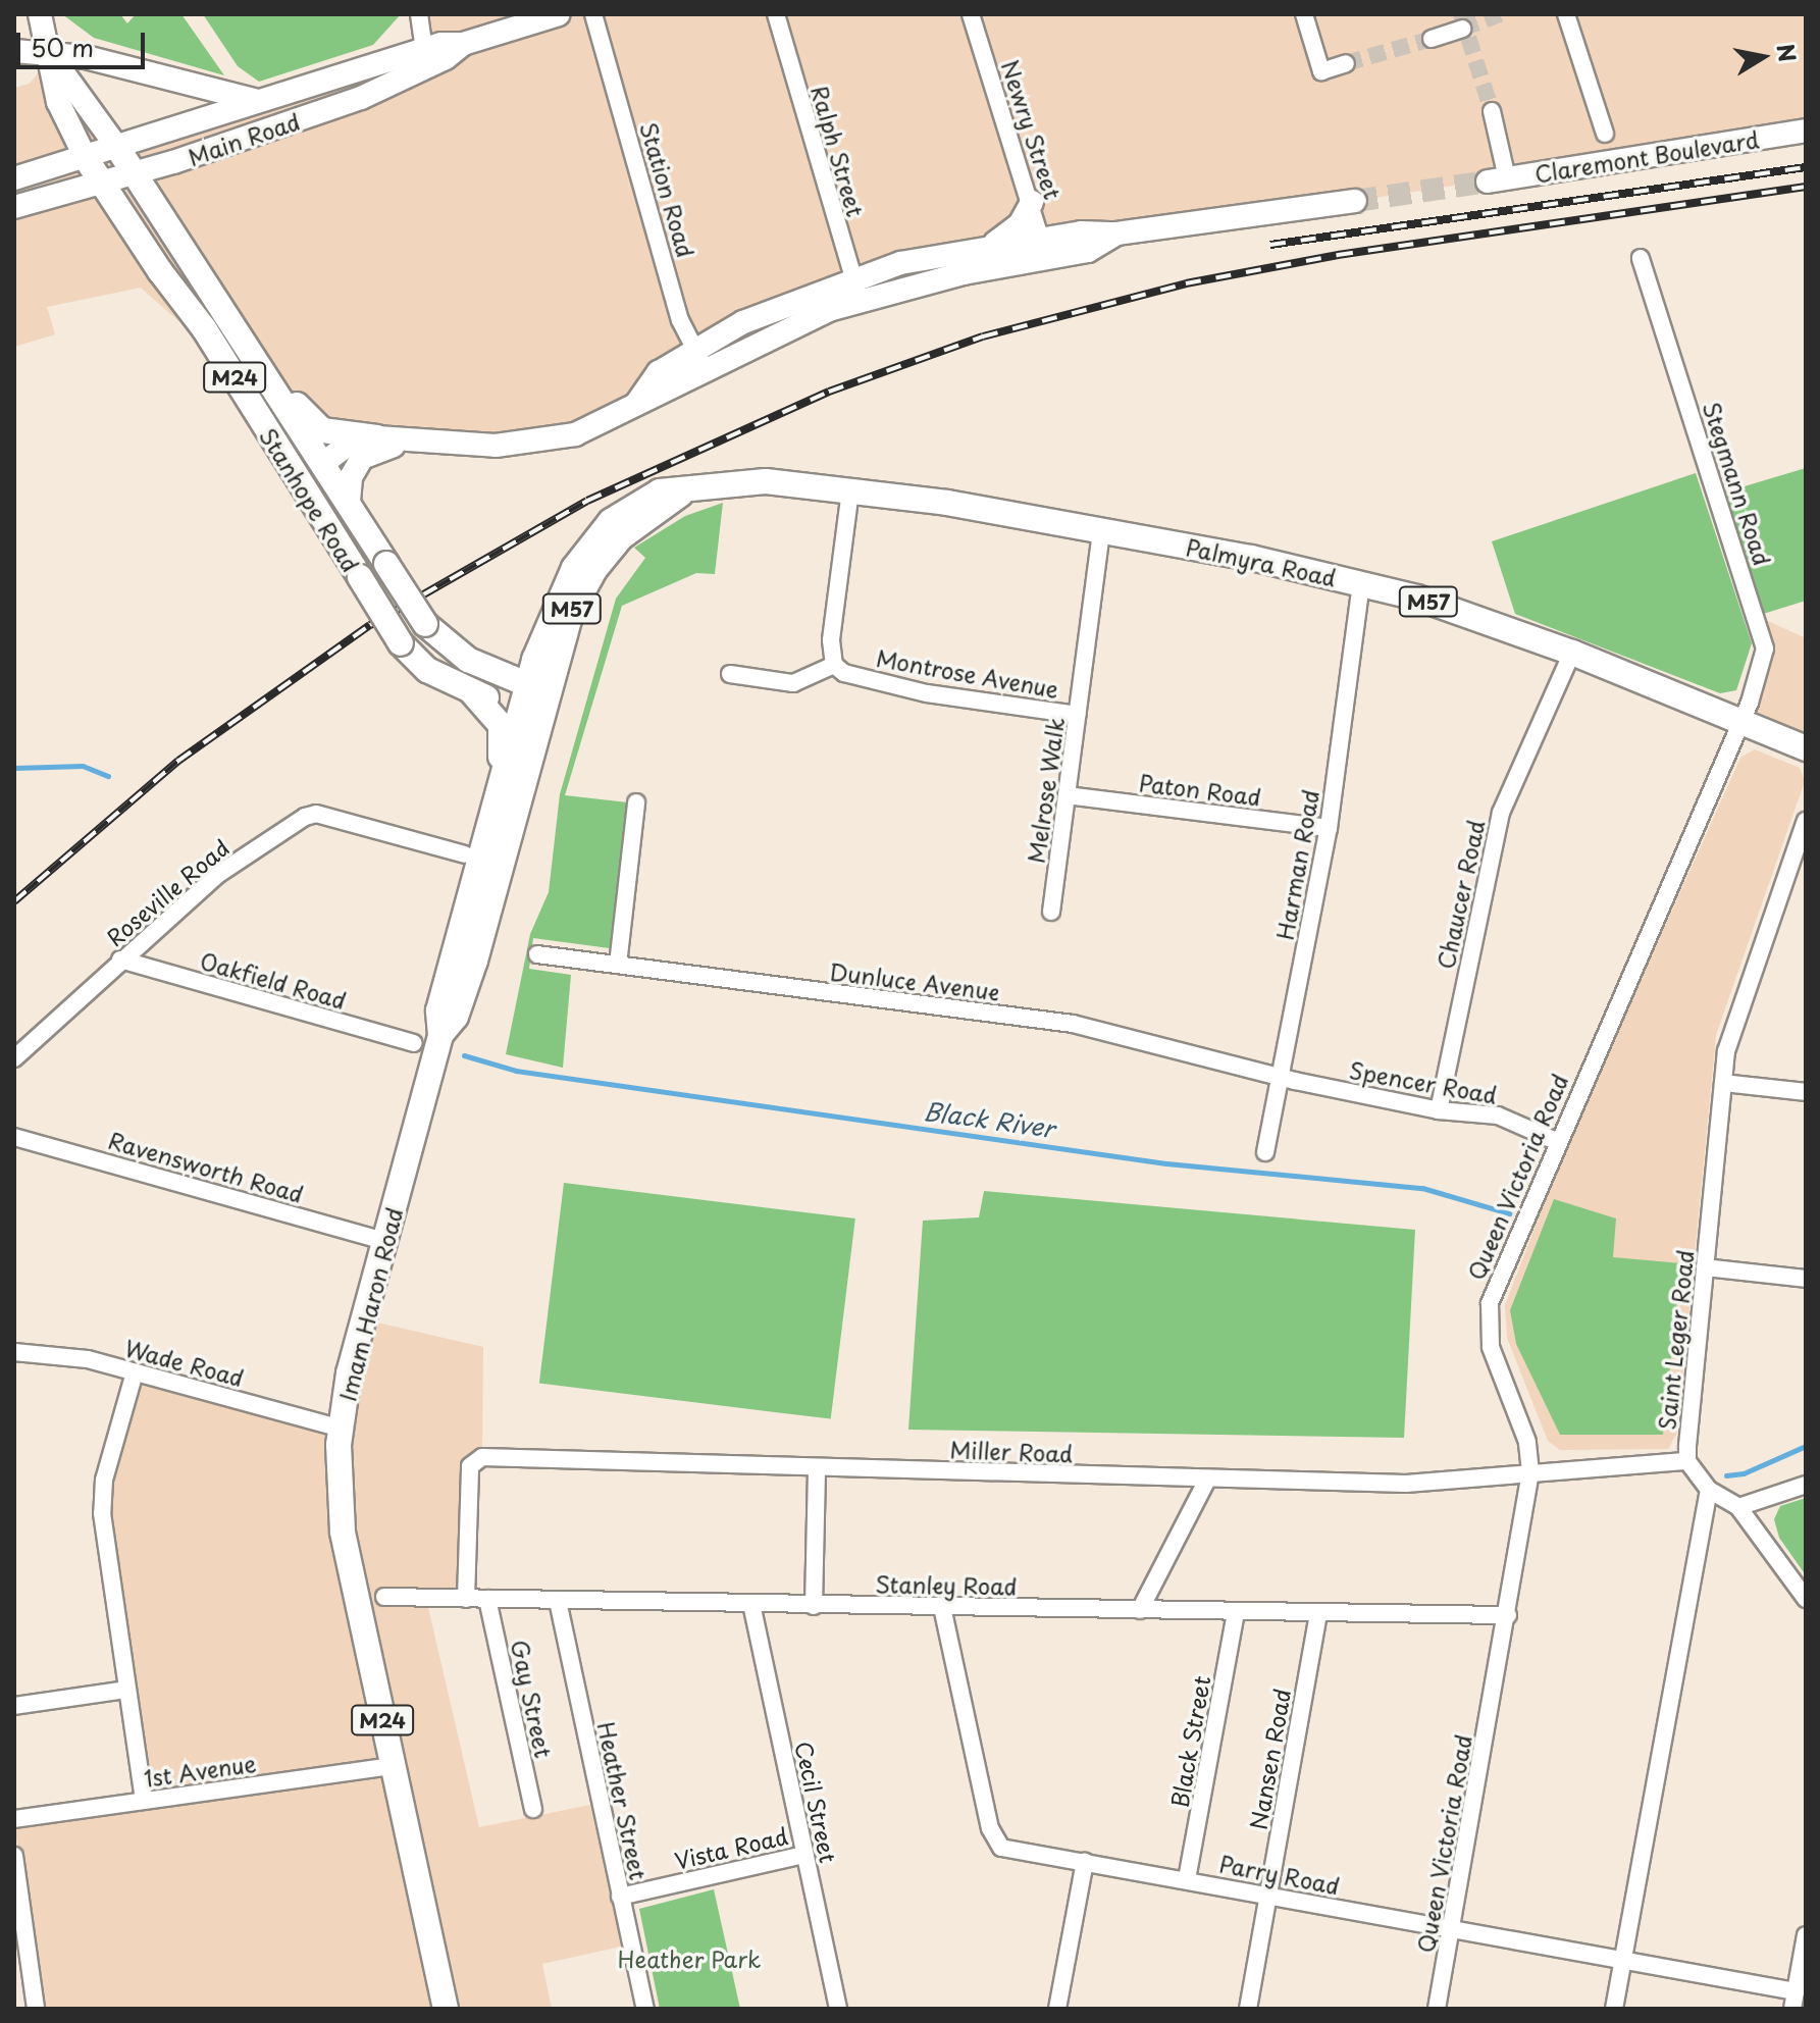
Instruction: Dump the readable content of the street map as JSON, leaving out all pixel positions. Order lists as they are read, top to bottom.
{
  "streets": {
    "main road": [
      "M24",
      "Stanhope Road",
      "Palmyra Road",
      "M57",
      "Imam Haron Road"
    ],
    "street": [
      "Newry Street",
      "Main Road",
      "Ralph Street",
      "Claremont Boulevard",
      "Station Road",
      "Stegmann Road",
      "Montrose Avenue",
      "Paton Road",
      "Melrose Walk",
      "Harman Road",
      "Roseville Road",
      "Chaucer Road",
      "Oakfield Road",
      "Dunluce Avenue",
      "Spencer Road",
      "Ravensworth Road",
      "Queen Victoria Road",
      "Saint Leger Road",
      "Wade Road",
      "Miller Road",
      "Stanley Road",
      "Gay Street",
      "Black Street",
      "Nansen Road",
      "1st Avenue",
      "Heather Street",
      "Cecil Street",
      "Vista Road",
      "Parry Road"
    ]
  },
  "crossings": [
    ["Main Road", "M24"],
    ["Main Road", "Stanhope Road"],
    ["M24", "Stanhope Road"],
    ["Stegmann Road", "Palmyra Road"],
    ["Stegmann Road", "Queen Victoria Road"],
    ["Stanhope Road", "Palmyra Road"],
    ["Stanhope Road", "M57"],
    ["Stanhope Road", "Imam Haron Road"],
    ["Palmyra Road", "M57"],
    ["Palmyra Road", "Melrose Walk"],
    ["Palmyra Road", "Harman Road"],
    ["Palmyra Road", "Chaucer Road"],
    ["Palmyra Road", "Queen Victoria Road"],
    ["Palmyra Road", "Imam Haron Road"],
    ["M57", "Imam Haron Road"],
    ["Montrose Avenue", "Melrose Walk"],
    ["Paton Road", "Melrose Walk"],
    ["Paton Road", "Harman Road"],
    ["Harman Road", "Dunluce Avenue"],
    ["Harman Road", "Spencer Road"],
    ["Roseville Road", "Oakfield Road"],
    ["Roseville Road", "Imam Haron Road"],
    ["Chaucer Road", "Spencer Road"],
    ["Dunluce Avenue", "Spencer Road"],
    ["Spencer Road", "Queen Victoria Road"],
    ["Ravensworth Road", "Imam Haron Road"],
    ["Queen Victoria Road", "Miller Road"],
    ["Queen Victoria Road", "Stanley Road"],
    ["Queen Victoria Road", "Parry Road"],
    ["Imam Haron Road", "Wade Road"],
    ["Imam Haron Road", "1st Avenue"],
    ["Saint Leger Road", "Miller Road"],
    ["Miller Road", "Stanley Road"],
    ["Stanley Road", "Gay Street"],
    ["Stanley Road", "Black Street"],
    ["Stanley Road", "Nansen Road"],
    ["Stanley Road", "Heather Street"],
    ["Stanley Road", "Cecil Street"],
    ["Stanley Road", "Parry Road"],
    ["Black Street", "Parry Road"],
    ["Nansen Road", "Parry Road"],
    ["Heather Street", "Vista Road"],
    ["Cecil Street", "Vista Road"]
  ],
  "water": ["Black River"],
  "parks": ["Heather Park"],
  "scale_bar": "50 m",
  "north": "right"
}
